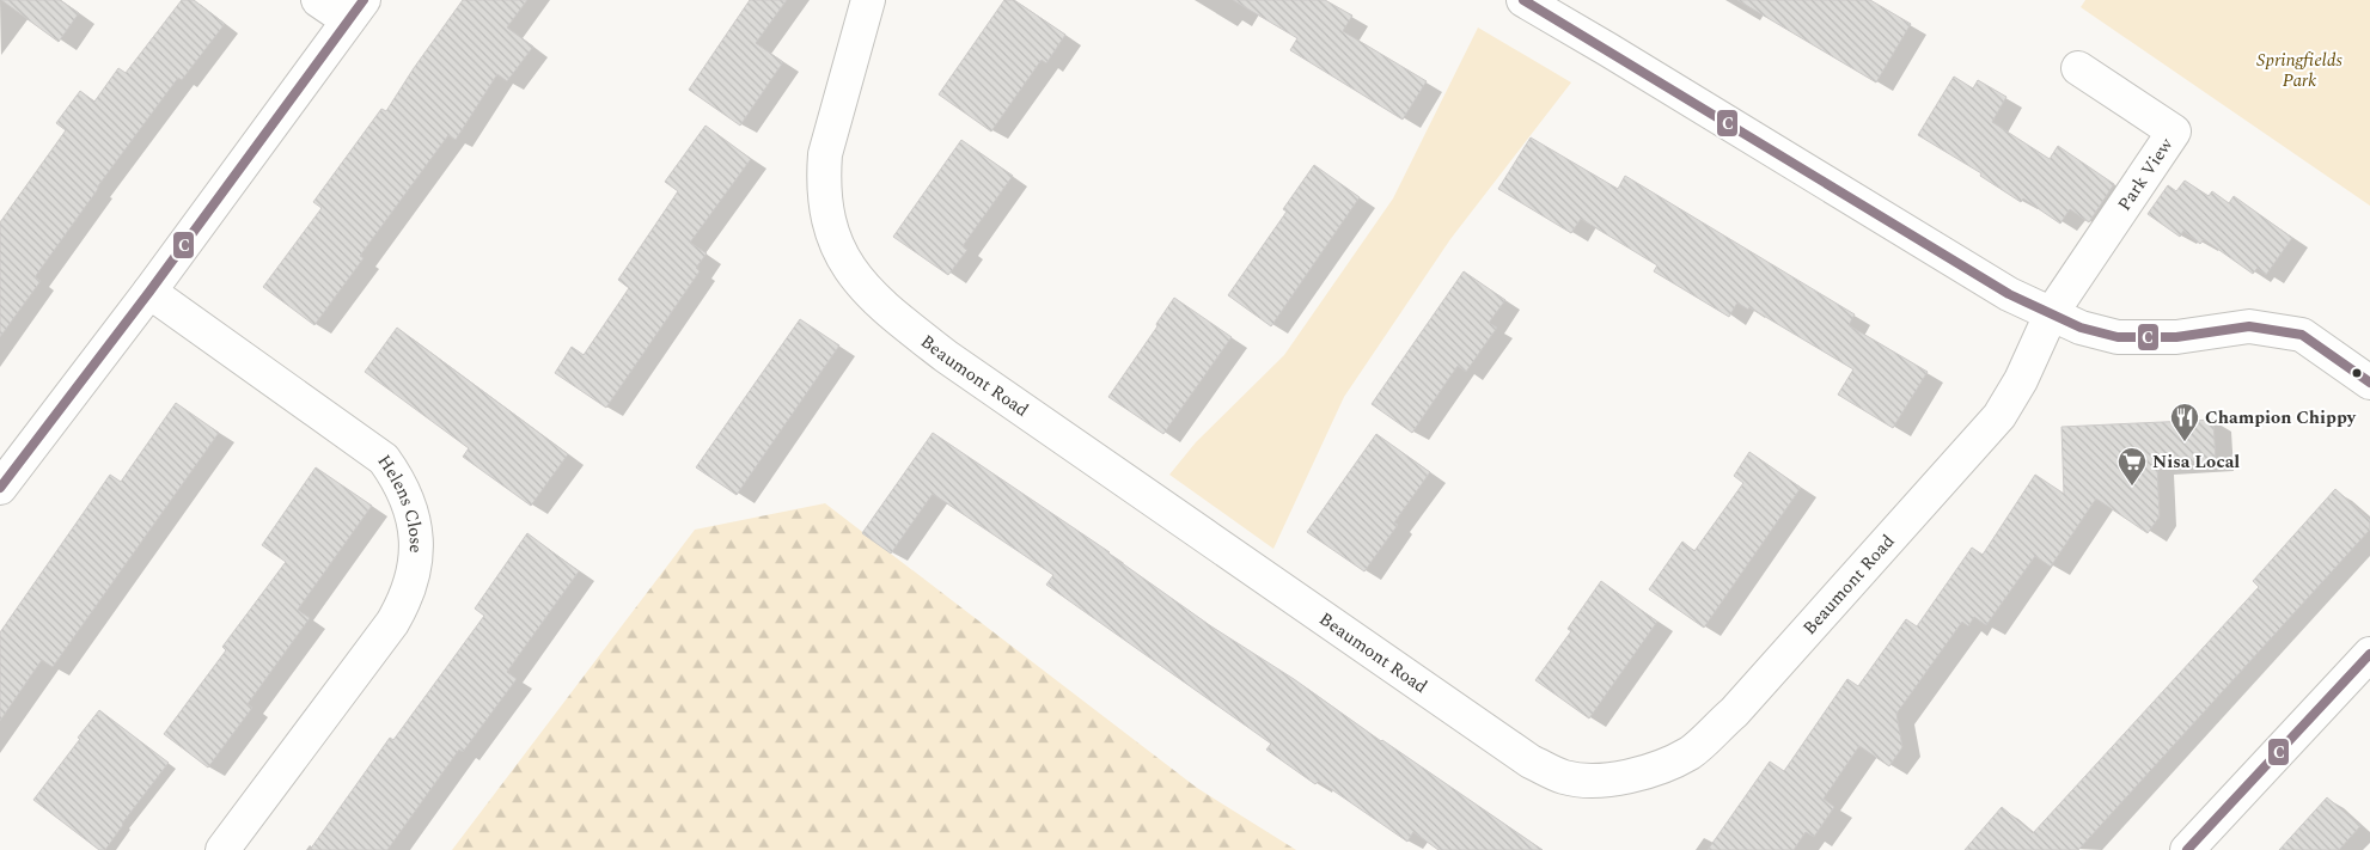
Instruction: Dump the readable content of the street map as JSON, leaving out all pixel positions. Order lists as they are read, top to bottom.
{
  "streets": {
    "street": ["Park View", "Beaumont Road", "Helens Close"]
  },
  "crossings": [
    ["Park View", "Beaumont Road"]
  ],
  "parks": ["Springfields Park"],
  "places": {
    "restaurant": ["Champion Chippy"],
    "supermarket": ["Nisa Local"]
  },
  "lines": ["transit line C"]
}
